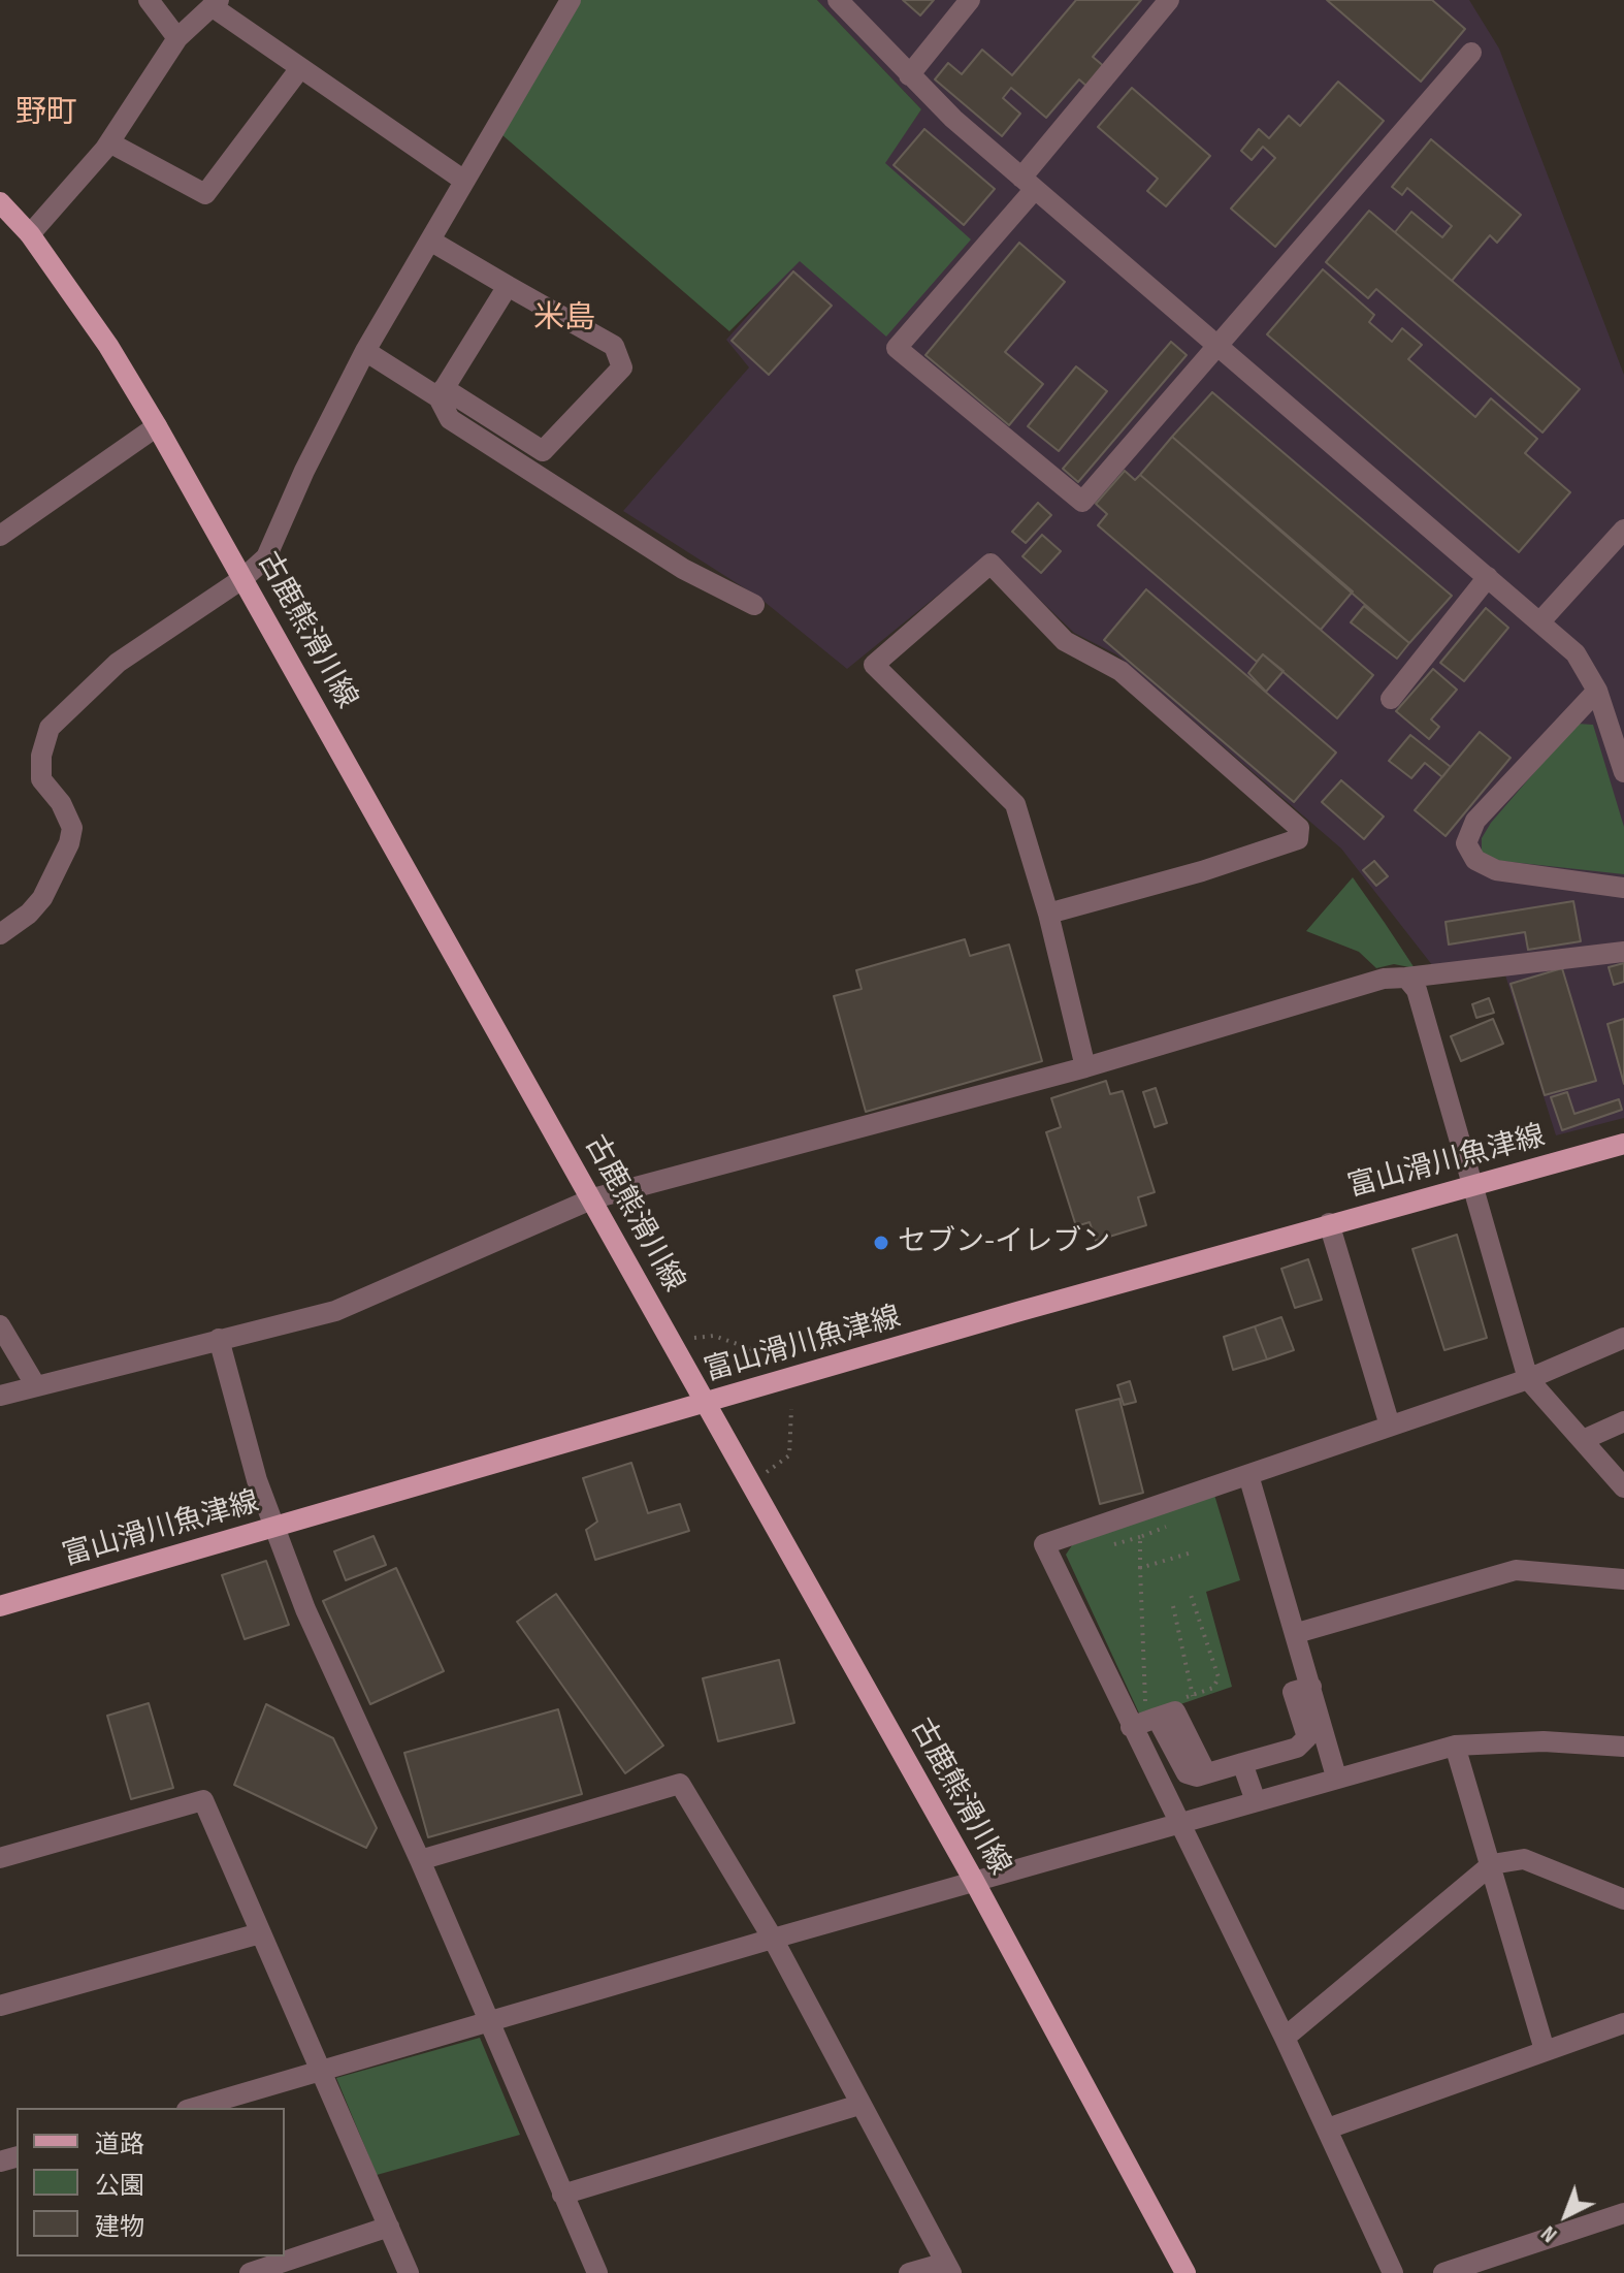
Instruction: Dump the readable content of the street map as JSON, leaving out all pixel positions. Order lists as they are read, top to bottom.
{
  "streets": {
    "main road": ["古鹿熊滑川線", "富山滑川魚津線"]
  },
  "crossings": [
    ["古鹿熊滑川線", "富山滑川魚津線"]
  ],
  "districts": ["野町", "米島"],
  "places": ["セブン-イレブン"],
  "legend": ["道路", "公園", "建物"],
  "north": "bottom left"
}
